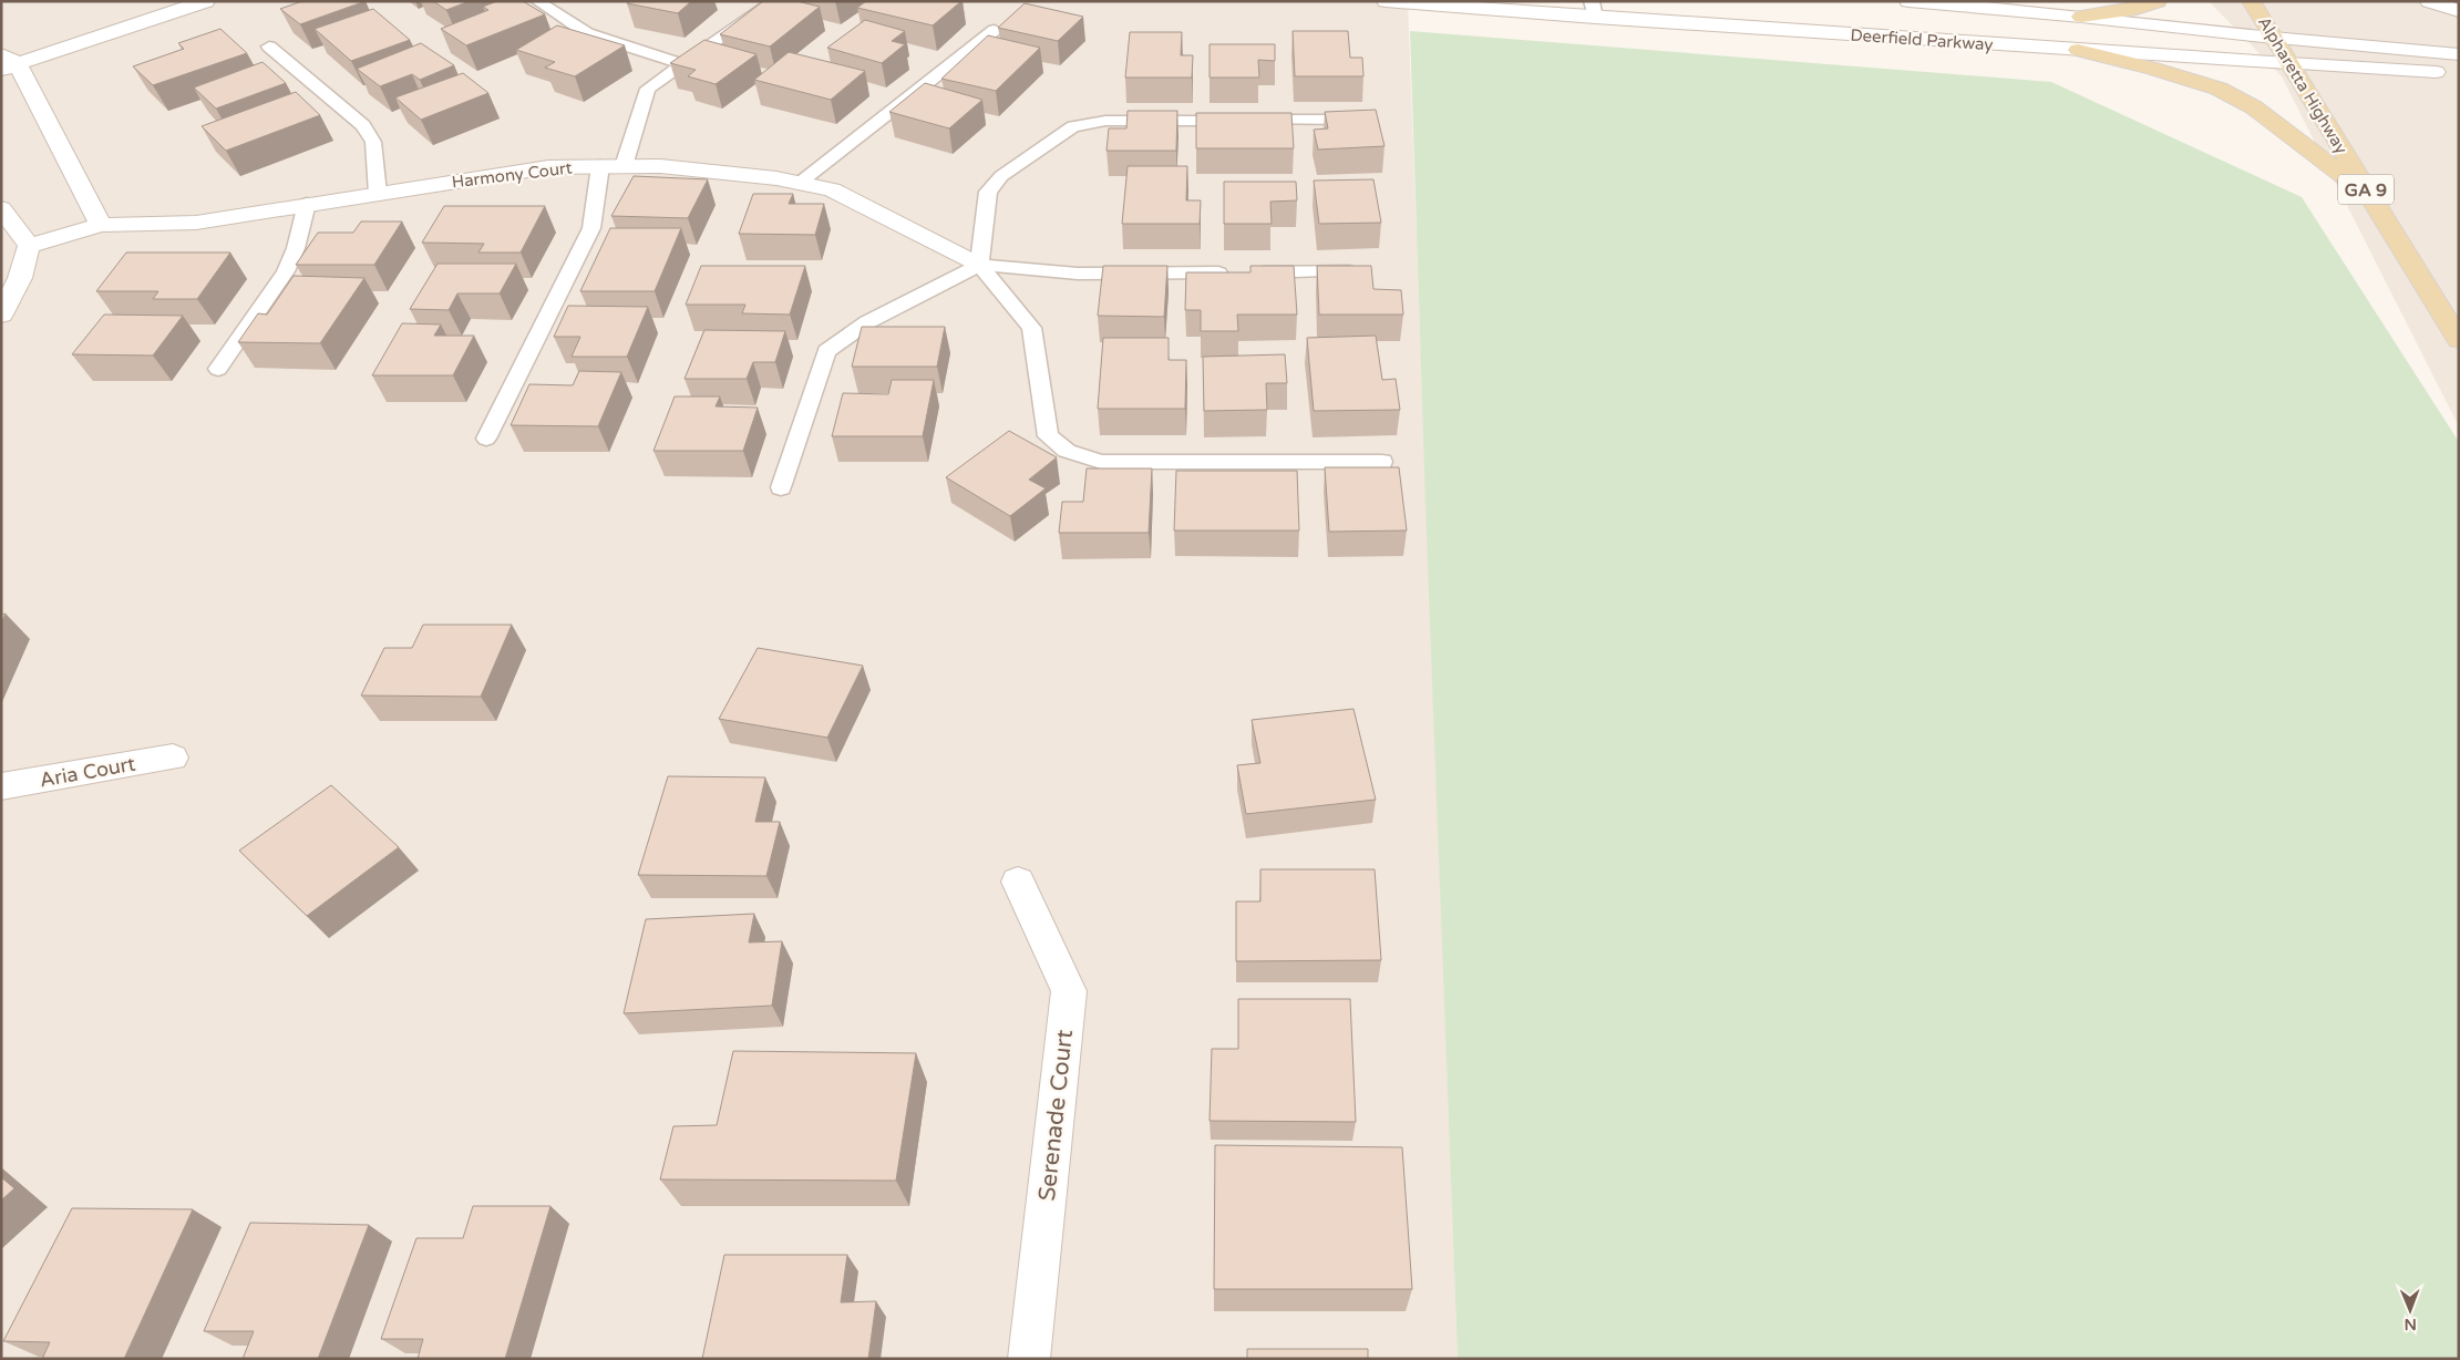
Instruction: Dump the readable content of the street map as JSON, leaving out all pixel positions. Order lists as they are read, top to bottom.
{
  "streets": {
    "main road": ["Alpharetta Highway", "GA 9"],
    "street": [
      "Deerfield Parkway",
      "Harmony Court",
      "Aria Court",
      "Serenade Court"
    ]
  },
  "crossings": [
    ["Deerfield Parkway", "Alpharetta Highway"]
  ],
  "north": "bottom"
}
